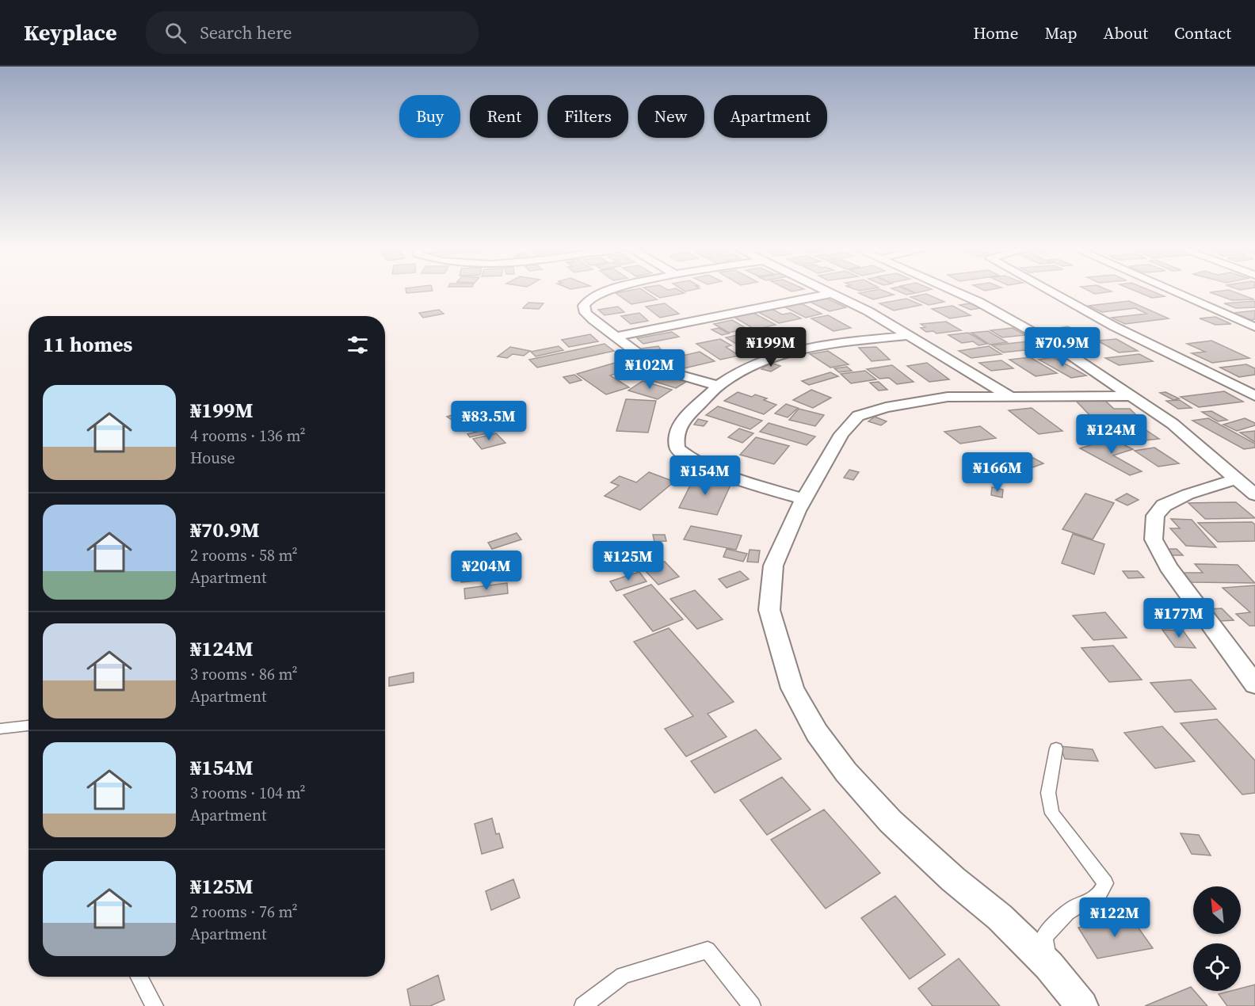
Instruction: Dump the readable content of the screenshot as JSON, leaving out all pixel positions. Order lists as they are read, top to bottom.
{
  "north": "top left",
  "page": {
    "header": "Keyplace",
    "search": "Search here",
    "nav": [
      "Home",
      "Map",
      "About",
      "Contact"
    ],
    "chip": [
      "Buy",
      "Rent",
      "Filters",
      "New",
      "Apartment"
    ],
    "heading": "11 homes",
    "price": [
      "₦199M",
      "₦70.9M",
      "₦102M",
      "₦83.5M",
      "₦124M",
      "₦166M",
      "₦154M",
      "₦125M",
      "₦204M",
      "₦177M",
      "₦122M"
    ],
    "list": [
      {
        "name": "₦199M",
        "note": "4 rooms · 136 m² · House"
      },
      {
        "name": "₦70.9M",
        "note": "2 rooms · 58 m² · Apartment"
      },
      {
        "name": "₦124M",
        "note": "3 rooms · 86 m² · Apartment"
      },
      {
        "name": "₦154M",
        "note": "3 rooms · 104 m² · Apartment"
      },
      {
        "name": "₦125M",
        "note": "2 rooms · 76 m² · Apartment"
      }
    ]
  }
}
